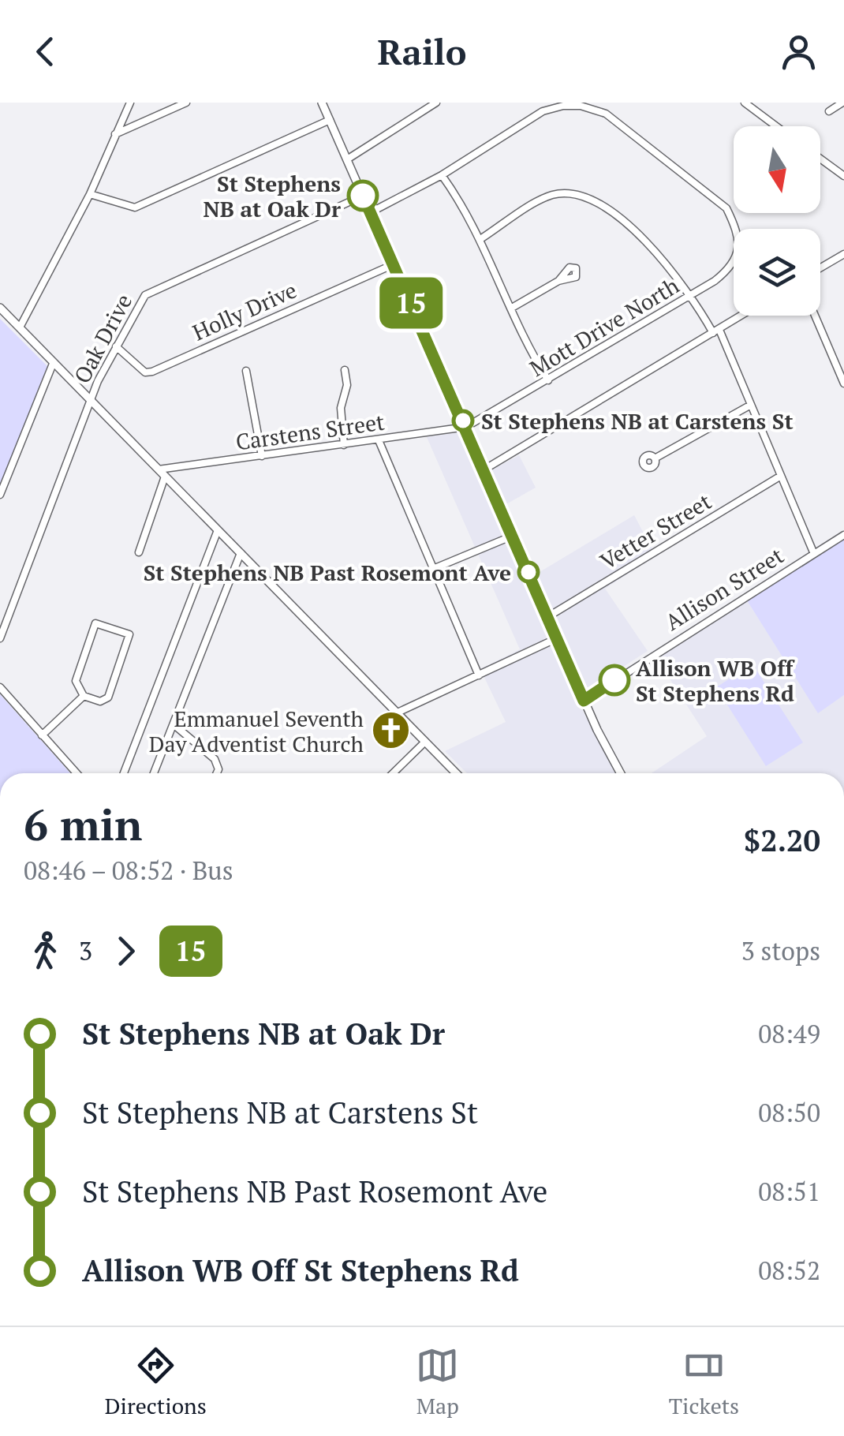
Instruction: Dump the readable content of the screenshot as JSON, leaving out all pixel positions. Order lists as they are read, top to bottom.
{
  "streets": {
    "street": [
      "Holly Drive",
      "Mott Drive North",
      "Oak Drive",
      "Carstens Street",
      "Vetter Street",
      "Allison Street"
    ]
  },
  "crossings": [
    ["Holly Drive", "Oak Drive"],
    ["Mott Drive North", "Carstens Street"]
  ],
  "places": {
    "other": [
      "St Stephens NB at Oak Dr",
      "St Stephens NB at Carstens St",
      "St Stephens NB Past Rosemont Ave",
      "Allison WB Off St Stephens Rd"
    ],
    "church": ["Emmanuel Seventh Day Adventist Church"]
  },
  "lines": ["bus line 15"],
  "north": "bottom",
  "page": {
    "header": "Railo",
    "on_map": "15",
    "heading": ["6 min", "08:46 – 08:52 · Bus", "$2.20"],
    "legs": ["3", "15", "3 stops"],
    "list": [
      {
        "name": "St Stephens NB at Oak Dr",
        "value": "08:49"
      },
      {
        "name": "St Stephens NB at Carstens St",
        "value": "08:50"
      },
      {
        "name": "St Stephens NB Past Rosemont Ave",
        "value": "08:51"
      },
      {
        "name": "Allison WB Off St Stephens Rd",
        "value": "08:52"
      }
    ],
    "tabs": ["Directions", "Map", "Tickets"]
  }
}
